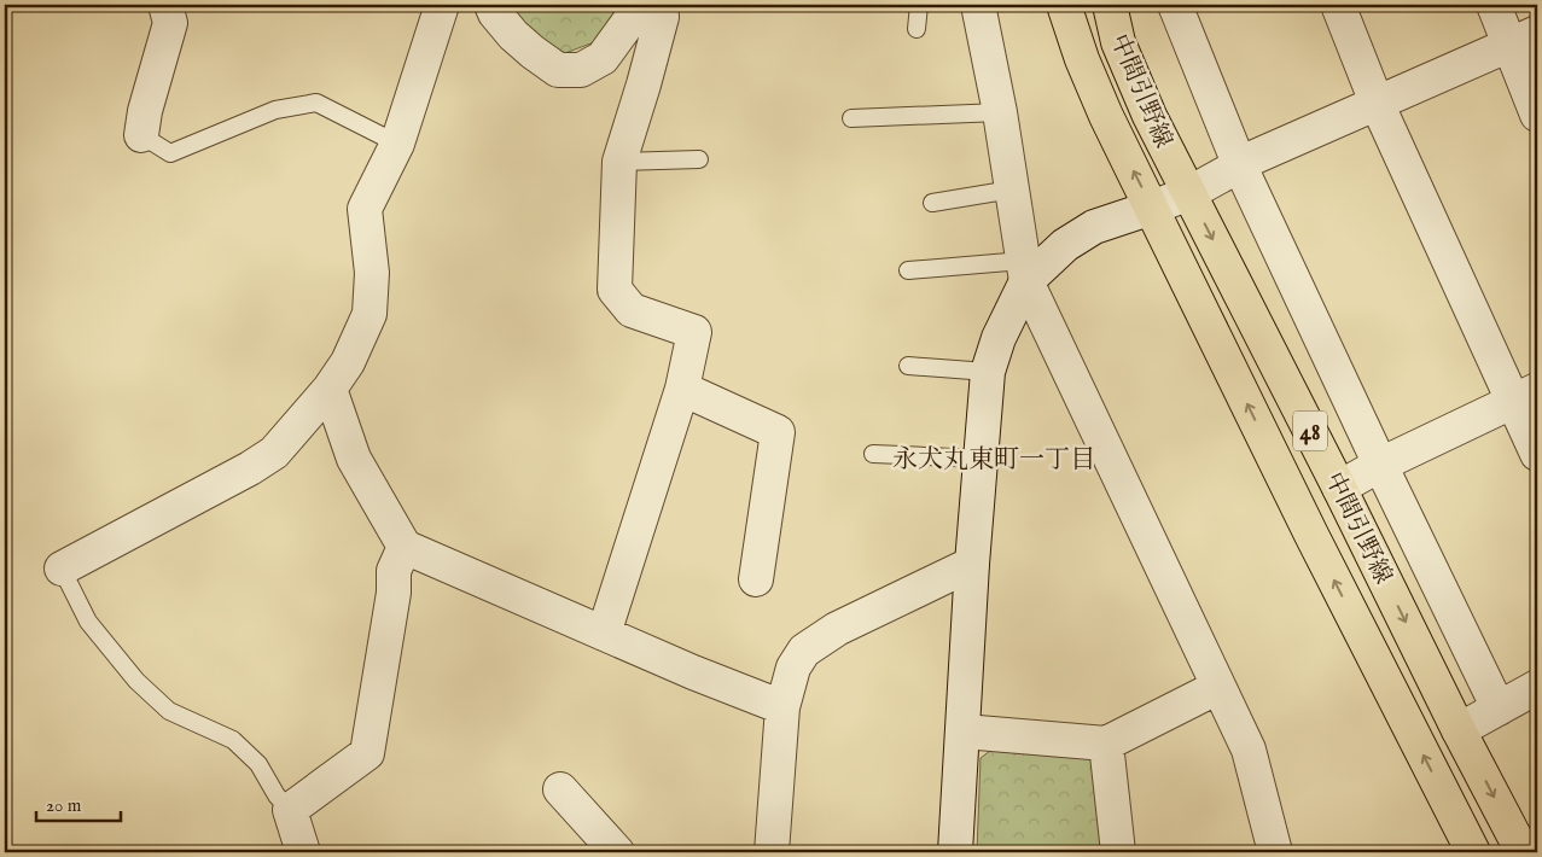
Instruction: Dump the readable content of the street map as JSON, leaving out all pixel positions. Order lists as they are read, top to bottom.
{
  "streets": {
    "main road": ["中間引野線", "48"]
  },
  "districts": ["永犬丸東町一丁目"],
  "scale_bar": "20 m"
}
